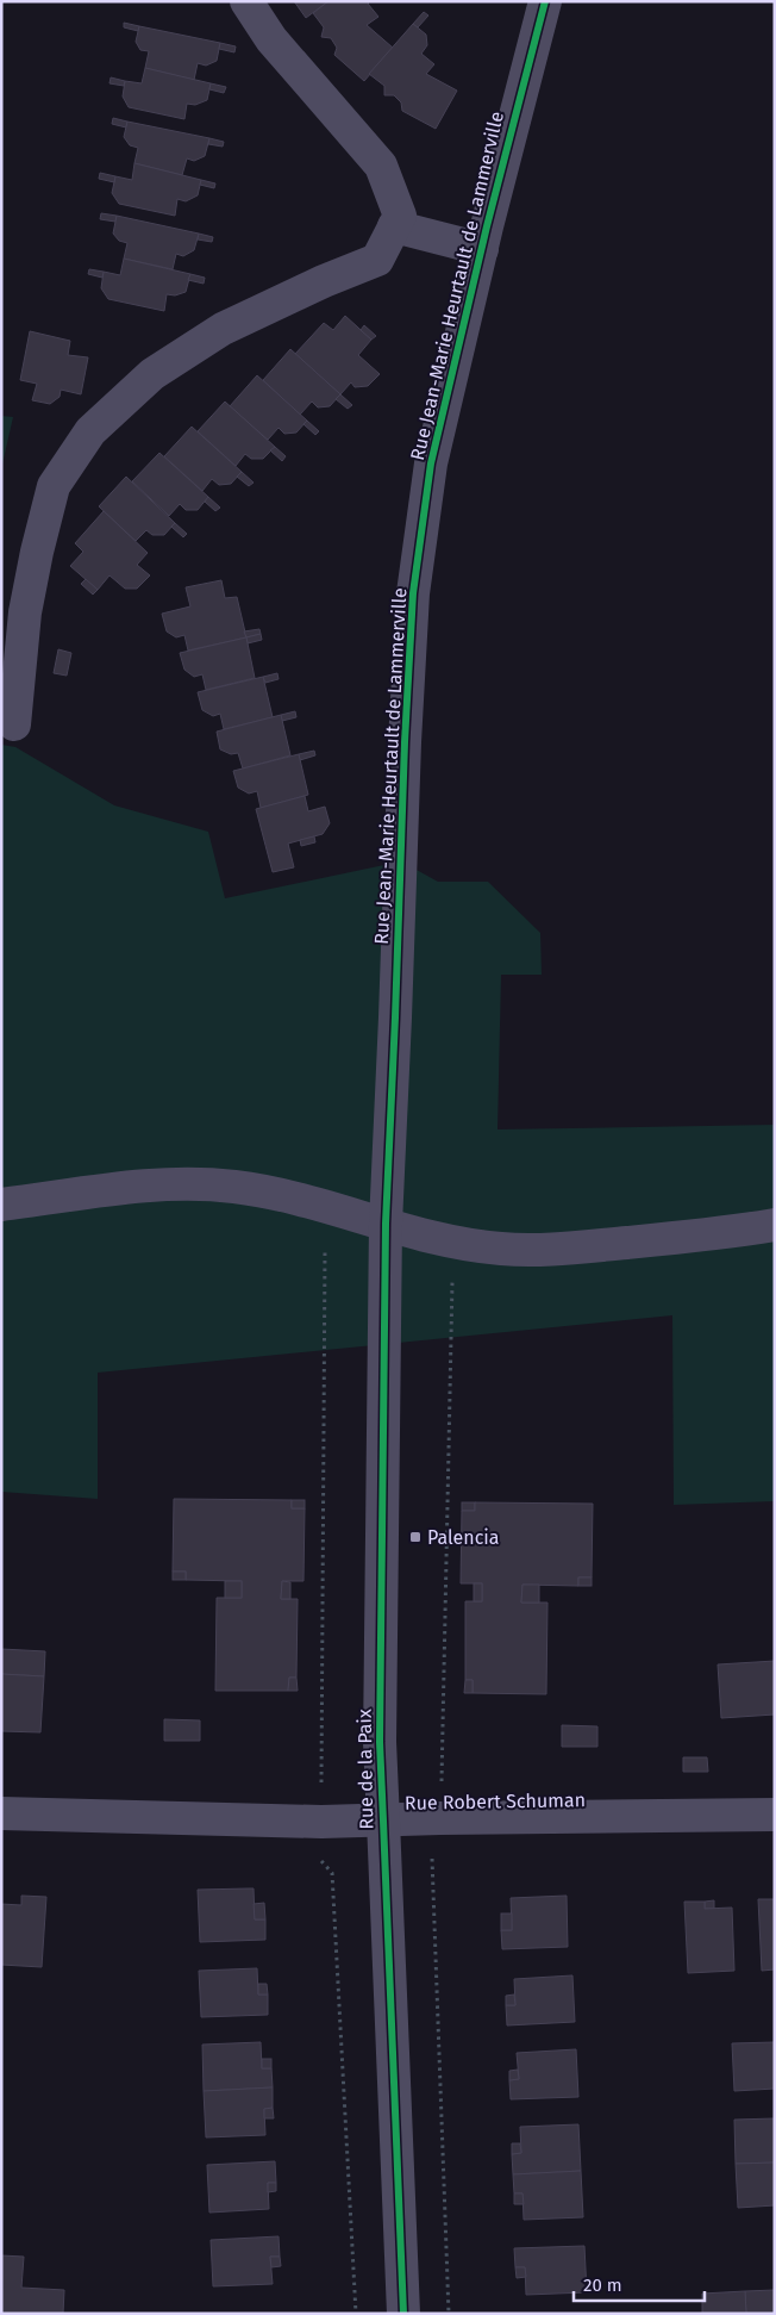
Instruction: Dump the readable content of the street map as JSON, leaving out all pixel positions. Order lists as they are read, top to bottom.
{
  "streets": {
    "street": ["Rue Jean-Marie Heurtault de Lammerville", "Rue de la Paix", "Rue Robert Schuman"]
  },
  "crossings": [
    ["Rue Jean-Marie Heurtault de Lammerville", "Rue de la Paix"],
    ["Rue de la Paix", "Rue Robert Schuman"]
  ],
  "places": {
    "transit": ["Palencia"]
  },
  "scale_bar": "20 m"
}
